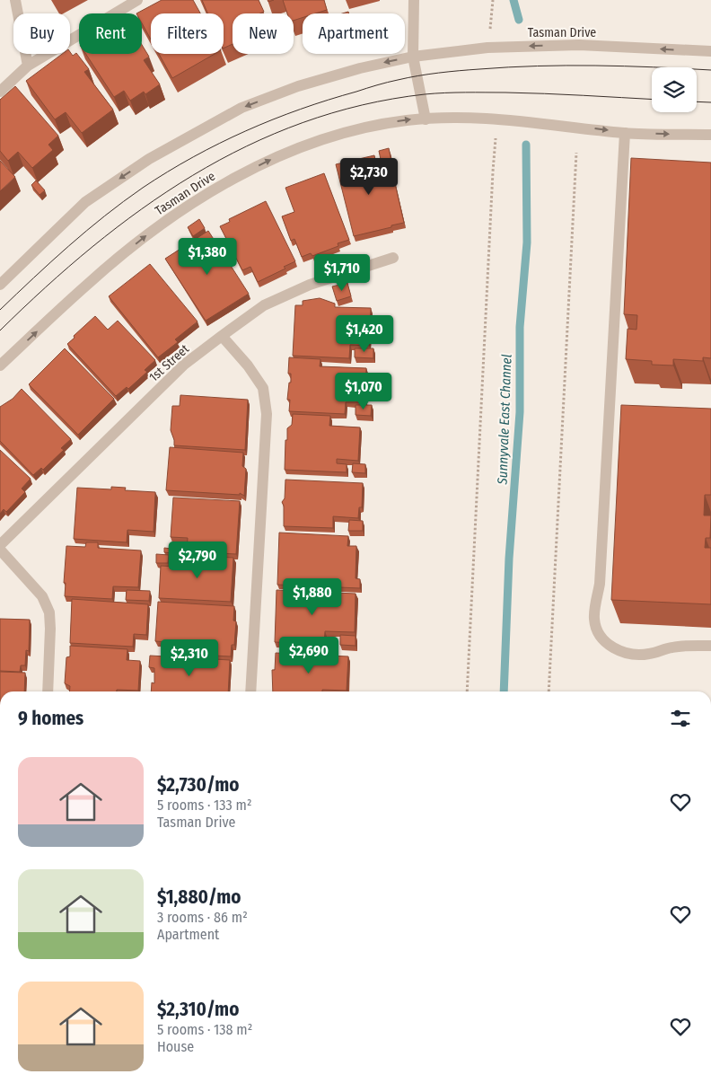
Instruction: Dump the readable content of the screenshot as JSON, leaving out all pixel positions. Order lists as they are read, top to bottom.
{
  "streets": {
    "street": ["Tasman Drive", "1st Street"]
  },
  "water": ["Sunnyvale East Channel"],
  "page": {
    "chip": [
      "Buy",
      "Rent",
      "Filters",
      "New",
      "Apartment"
    ],
    "price": [
      "$2,730",
      "$1,380",
      "$1,710",
      "$1,420",
      "$1,070",
      "$2,790",
      "$1,880",
      "$2,690",
      "$2,310"
    ],
    "heading": "9 homes",
    "list": [
      {
        "name": "$2,730/mo",
        "note": "5 rooms · 133 m² · Tasman Drive"
      },
      {
        "name": "$1,880/mo",
        "note": "3 rooms · 86 m² · Apartment"
      },
      {
        "name": "$2,310/mo",
        "note": "5 rooms · 138 m² · House"
      }
    ]
  }
}
